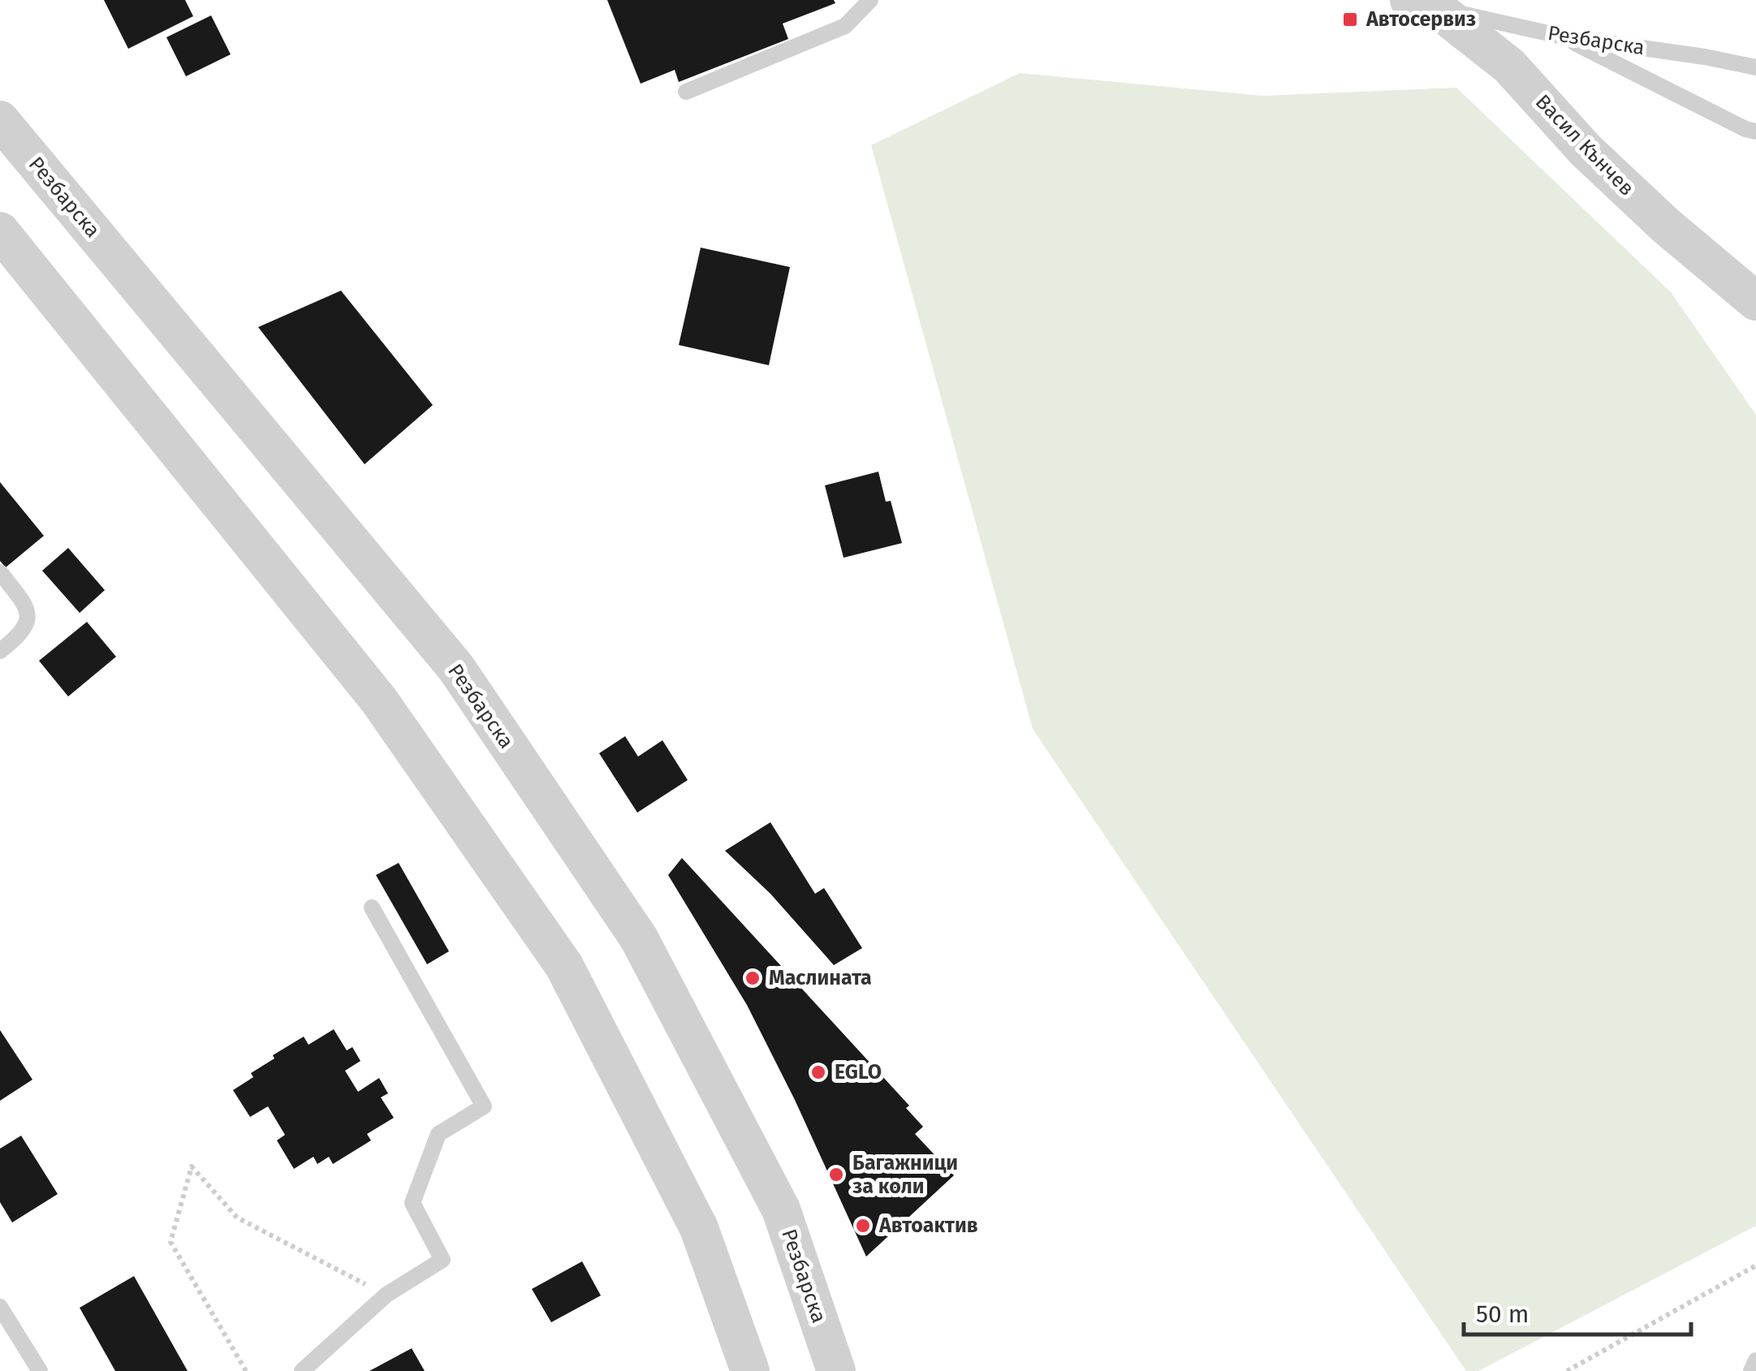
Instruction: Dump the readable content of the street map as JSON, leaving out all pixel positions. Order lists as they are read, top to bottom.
{
  "streets": {
    "street": ["Резбарска", "Васил Кънчев"]
  },
  "crossings": [
    ["Резбарска", "Васил Кънчев"]
  ],
  "places": {
    "transit": ["Автосервиз"],
    "other": [
      "Маслината",
      "EGLO",
      "Багажници за коли",
      "Автоактив"
    ]
  },
  "scale_bar": "50 m"
}
